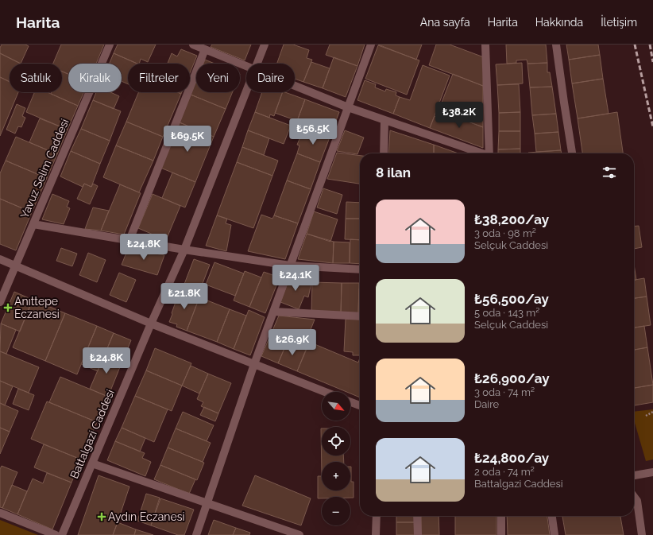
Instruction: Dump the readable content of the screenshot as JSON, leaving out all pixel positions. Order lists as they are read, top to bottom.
{
  "streets": {
    "street": ["Yavuz Selim Caddesi", "Battalgazi Caddesi"]
  },
  "places": {
    "health": ["Anıttepe Eczanesi", "Aydın Eczanesi"]
  },
  "north": "bottom right",
  "page": {
    "header": "Harita",
    "nav": [
      "Ana sayfa",
      "Harita",
      "Hakkında",
      "İletişim"
    ],
    "chip": [
      "Satılık",
      "Kiralık",
      "Filtreler",
      "Yeni",
      "Daire"
    ],
    "price": [
      "₺38.2K",
      "₺56.5K",
      "₺69.5K",
      "₺24.8K",
      "₺24.1K",
      "₺21.8K",
      "₺26.9K",
      "₺24.8K"
    ],
    "heading": "8 ilan",
    "list": [
      {
        "name": "₺38,200/ay",
        "note": "3 oda · 98 m² · Selçuk Caddesi"
      },
      {
        "name": "₺56,500/ay",
        "note": "5 oda · 143 m² · Selçuk Caddesi"
      },
      {
        "name": "₺26,900/ay",
        "note": "3 oda · 74 m² · Daire"
      },
      {
        "name": "₺24,800/ay",
        "note": "2 oda · 74 m² · Battalgazi Caddesi"
      }
    ],
    "map_buttons": ["+", "−"]
  }
}
